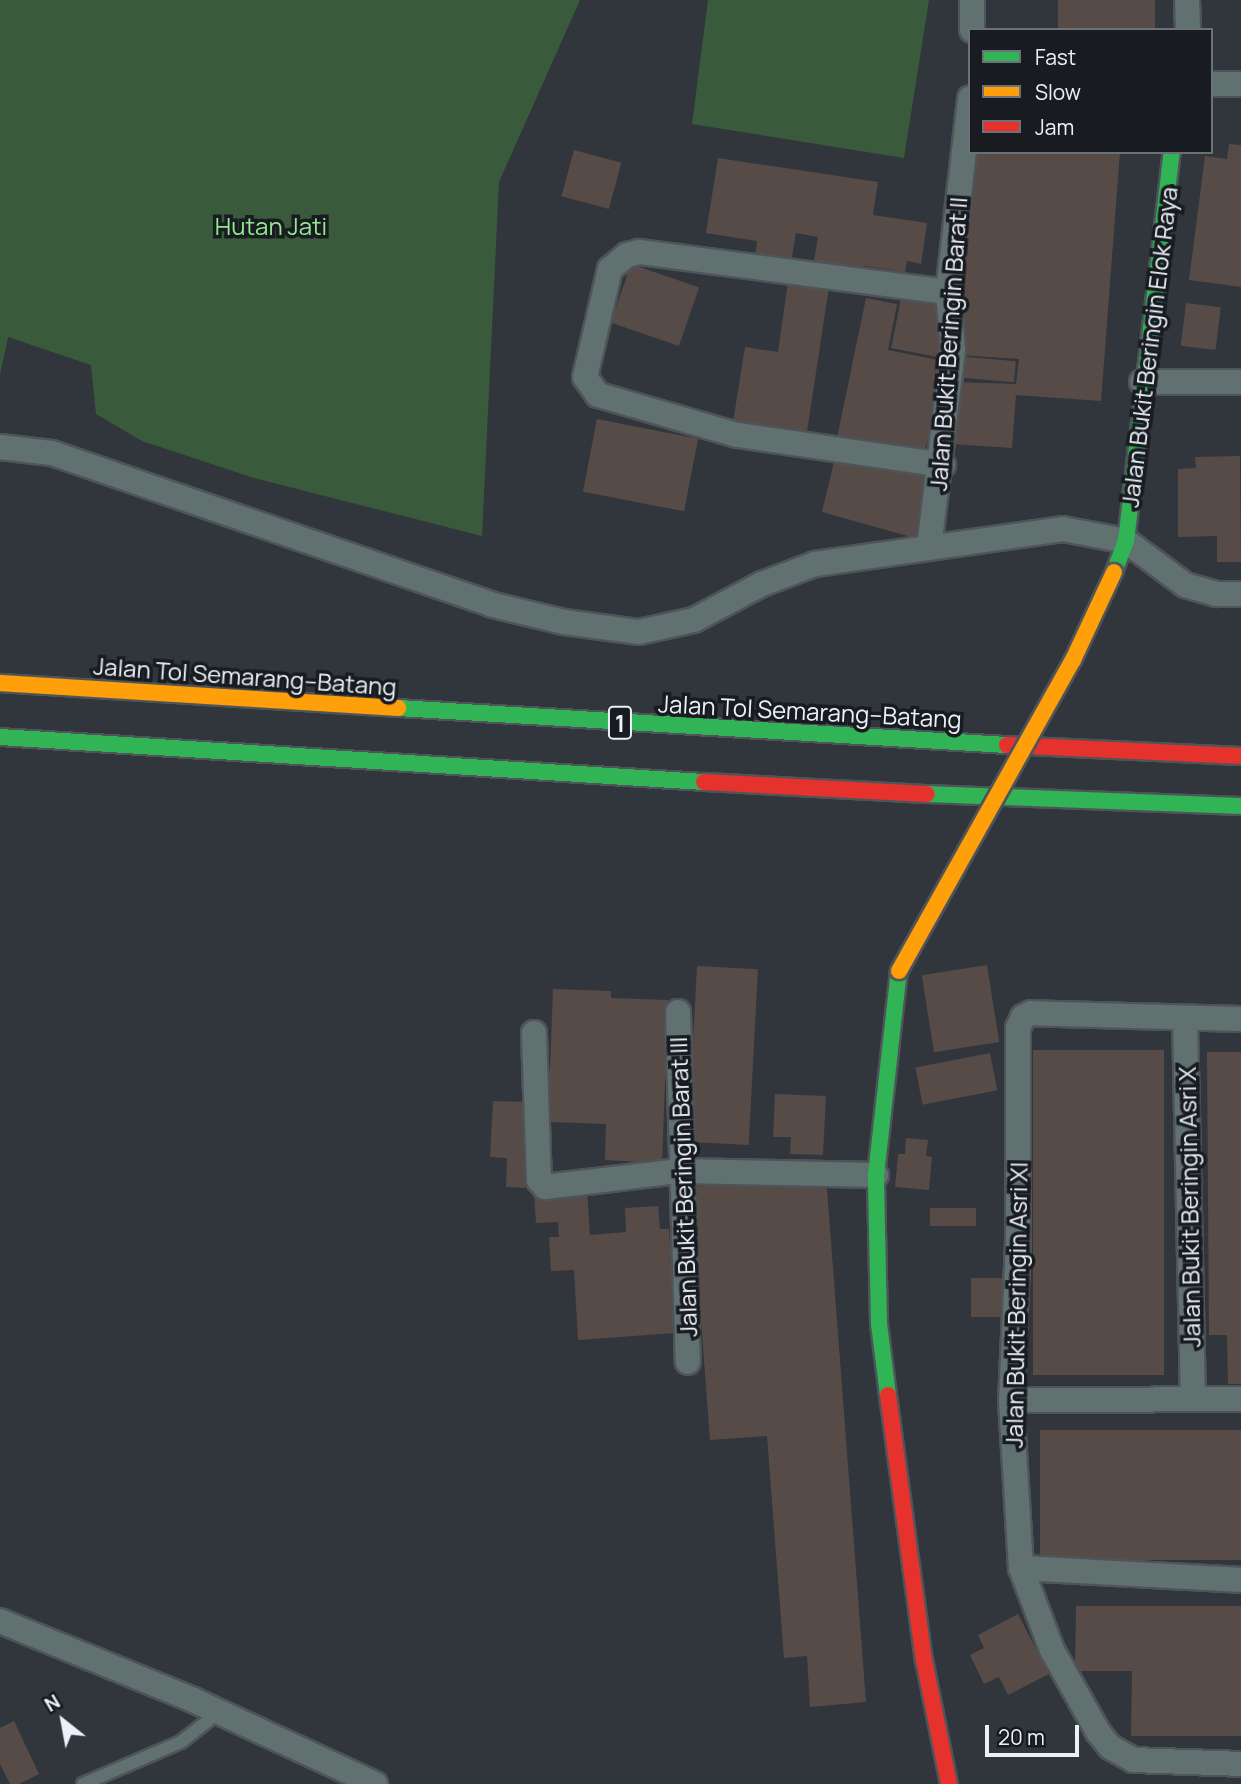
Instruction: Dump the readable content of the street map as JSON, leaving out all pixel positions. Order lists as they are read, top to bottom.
{
  "streets": {
    "main road": ["Jalan Bukit Beringin Elok Raya", "Jalan Tol Semarang–Batang", "1"],
    "street": [
      "Jalan Bukit Beringin Barat II",
      "Jalan Bukit Beringin Barat III",
      "Jalan Bukit Beringin Asri X",
      "Jalan Bukit Beringin Asri XI"
    ]
  },
  "crossings": [
    ["Jalan Bukit Beringin Asri X", "Jalan Bukit Beringin Asri XI"]
  ],
  "parks": ["Hutan Jati"],
  "legend": ["Fast", "Slow", "Jam"],
  "scale_bar": "20 m",
  "north": "top left"
}
